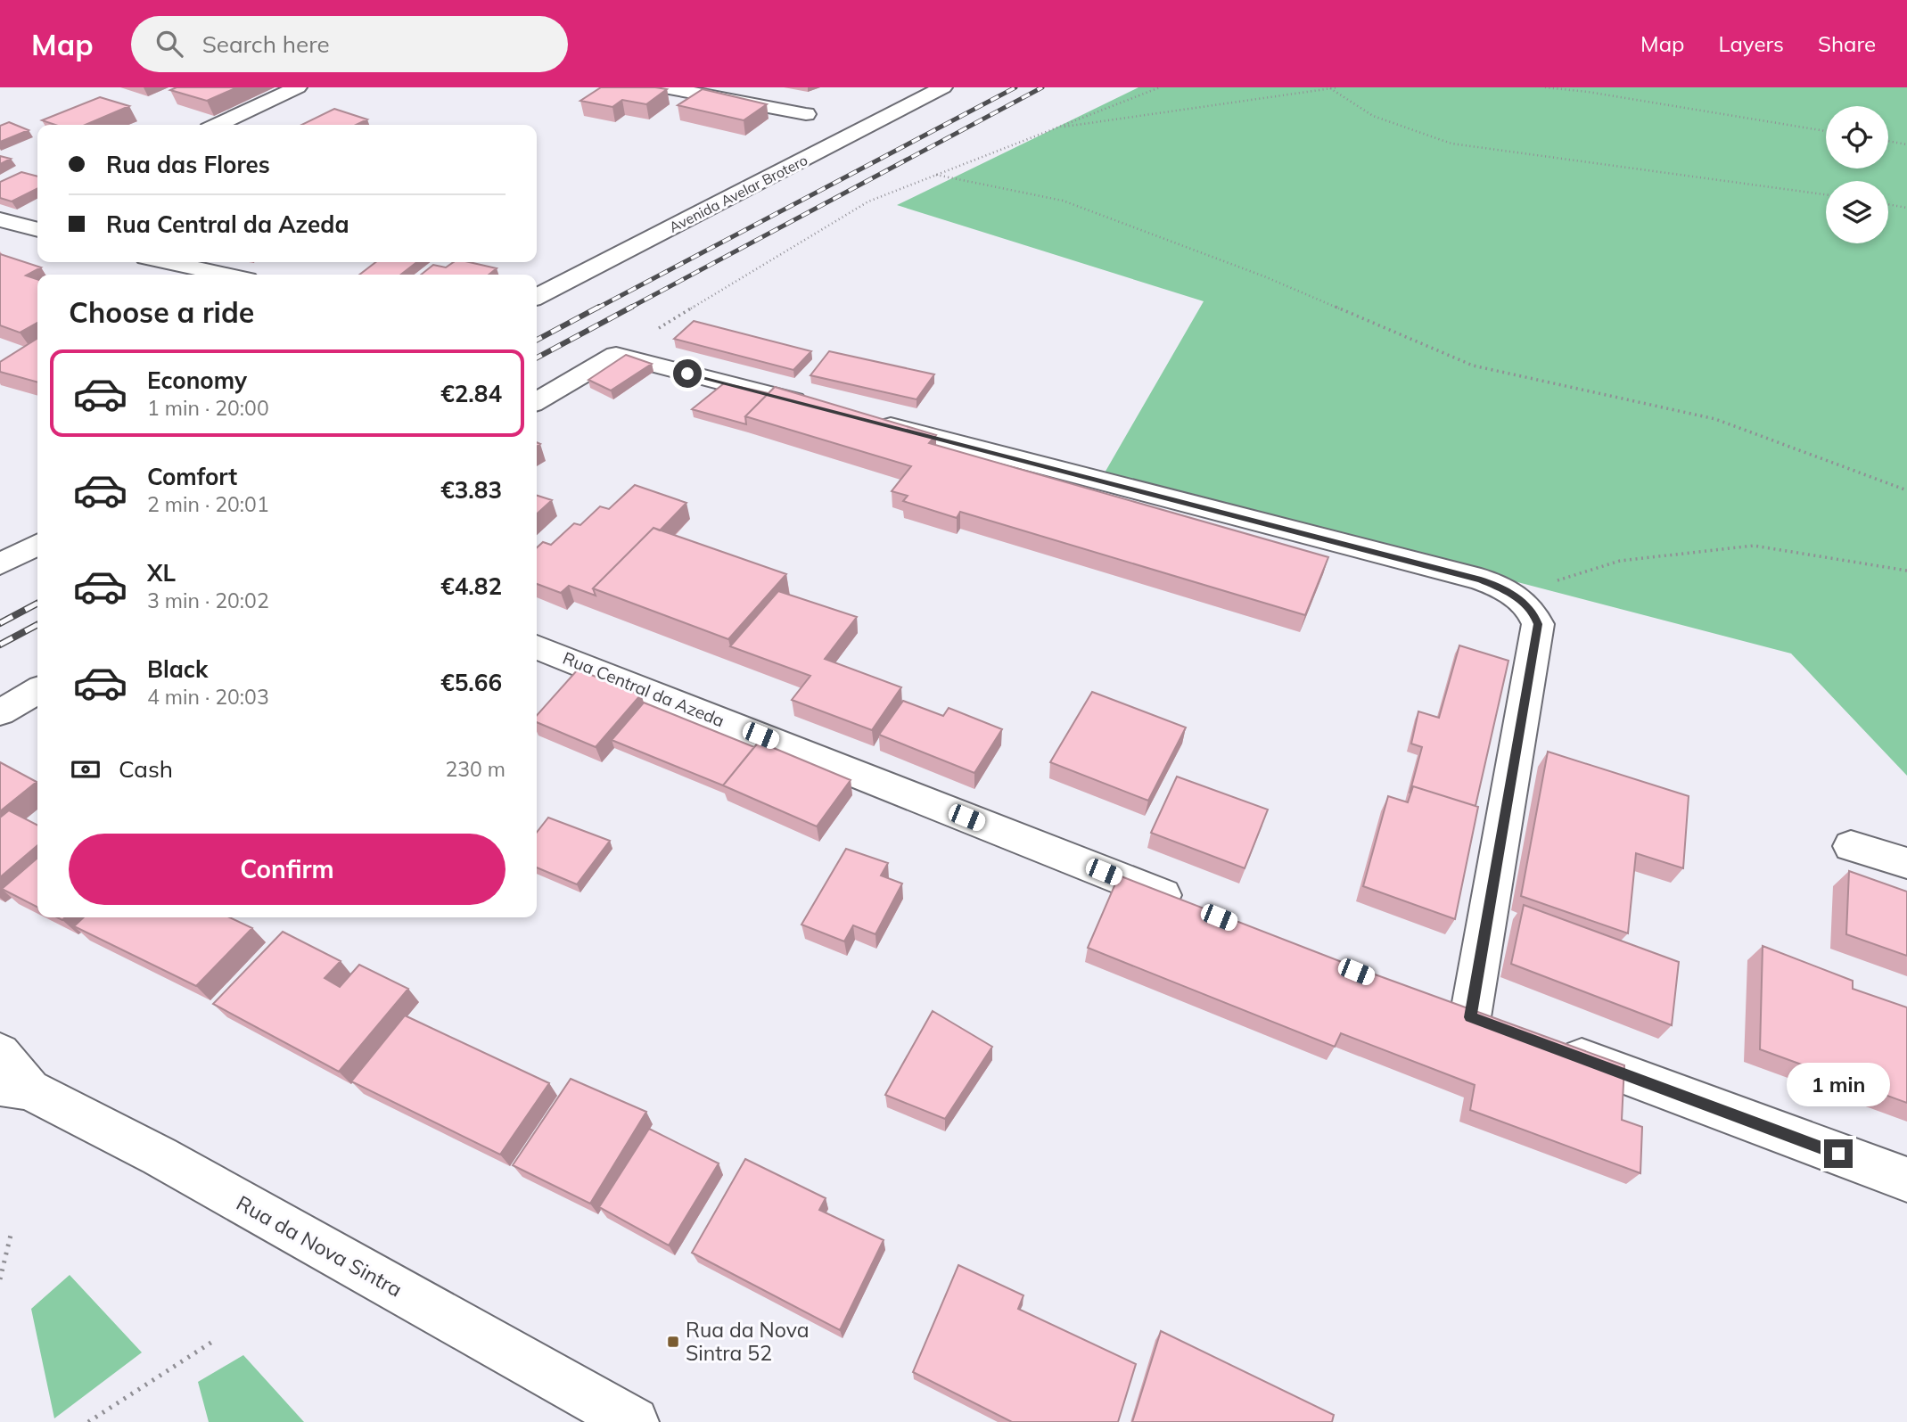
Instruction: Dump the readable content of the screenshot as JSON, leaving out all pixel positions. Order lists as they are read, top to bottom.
{
  "streets": {
    "street": ["Avenida Avelar Brotero", "Rua Central da Azeda", "Rua da Nova Sintra"]
  },
  "places": {
    "transit": ["Rua da Nova Sintra 52"]
  },
  "page": {
    "header": "Map",
    "search": "Search here",
    "nav": ["Map", "Layers", "Share"],
    "banner": ["Rua das Flores", "Rua Central da Azeda"],
    "heading": "Choose a ride",
    "list": [
      {
        "name": "Economy",
        "note": "1 min · 20:00",
        "value": "€2.84"
      },
      {
        "name": "Comfort",
        "note": "2 min · 20:01",
        "value": "€3.83"
      },
      {
        "name": "XL",
        "note": "3 min · 20:02",
        "value": "€4.82"
      },
      {
        "name": "Black",
        "note": "4 min · 20:03",
        "value": "€5.66"
      }
    ],
    "pay": ["Cash", "230 m"],
    "buttons": "Confirm",
    "bubble": "1 min"
  }
}
